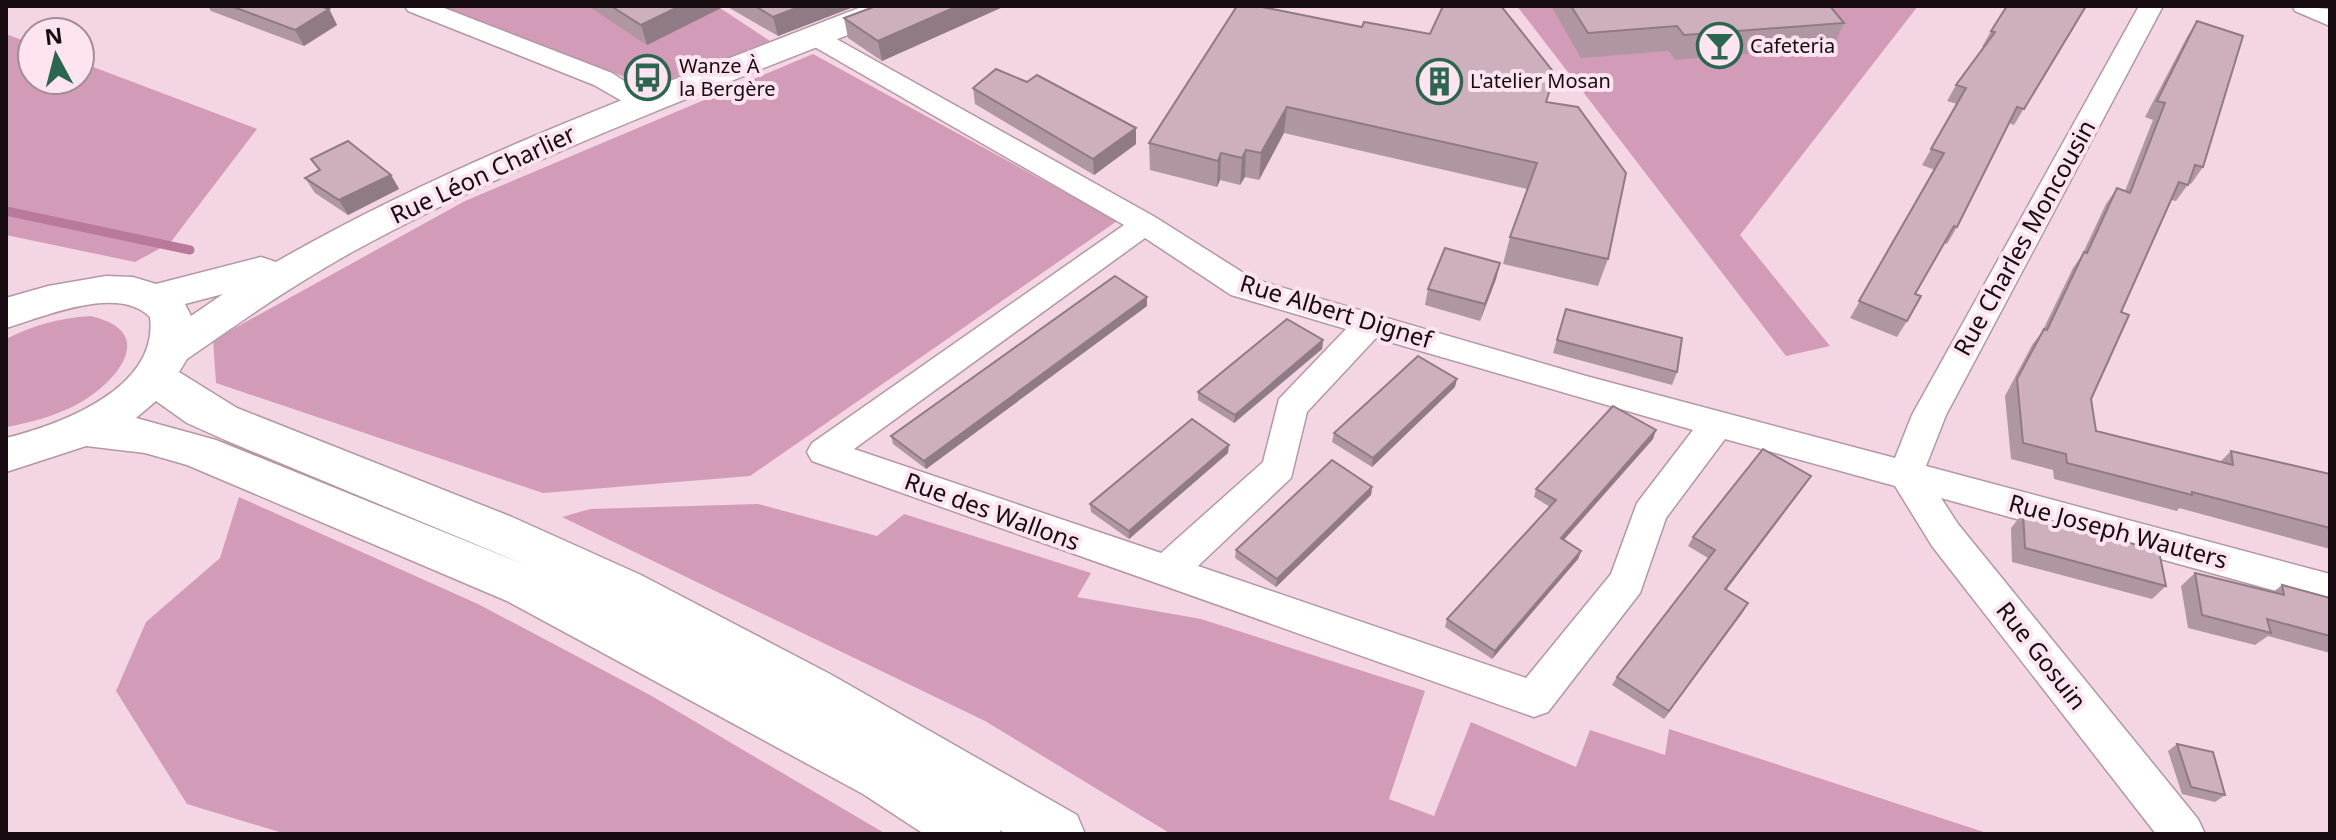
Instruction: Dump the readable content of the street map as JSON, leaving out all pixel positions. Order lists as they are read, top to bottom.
{
  "streets": {
    "main road": ["Rue Léon Charlier"],
    "street": [
      "Rue Charles Moncousin",
      "Rue Albert Dignef",
      "Rue des Wallons",
      "Rue Joseph Wauters",
      "Rue Gosuin"
    ]
  },
  "crossings": [
    ["Rue Léon Charlier", "Rue Albert Dignef"],
    ["Rue Charles Moncousin", "Rue Albert Dignef"],
    ["Rue Charles Moncousin", "Rue Joseph Wauters"],
    ["Rue Charles Moncousin", "Rue Gosuin"],
    ["Rue Albert Dignef", "Rue des Wallons"],
    ["Rue Albert Dignef", "Rue Joseph Wauters"],
    ["Rue Albert Dignef", "Rue Gosuin"],
    ["Rue Joseph Wauters", "Rue Gosuin"]
  ],
  "places": {
    "bar": ["Cafeteria"],
    "bus stop": ["Wanze À la Bergère"],
    "building": ["L'atelier Mosan"]
  },
  "north": "top"
}
